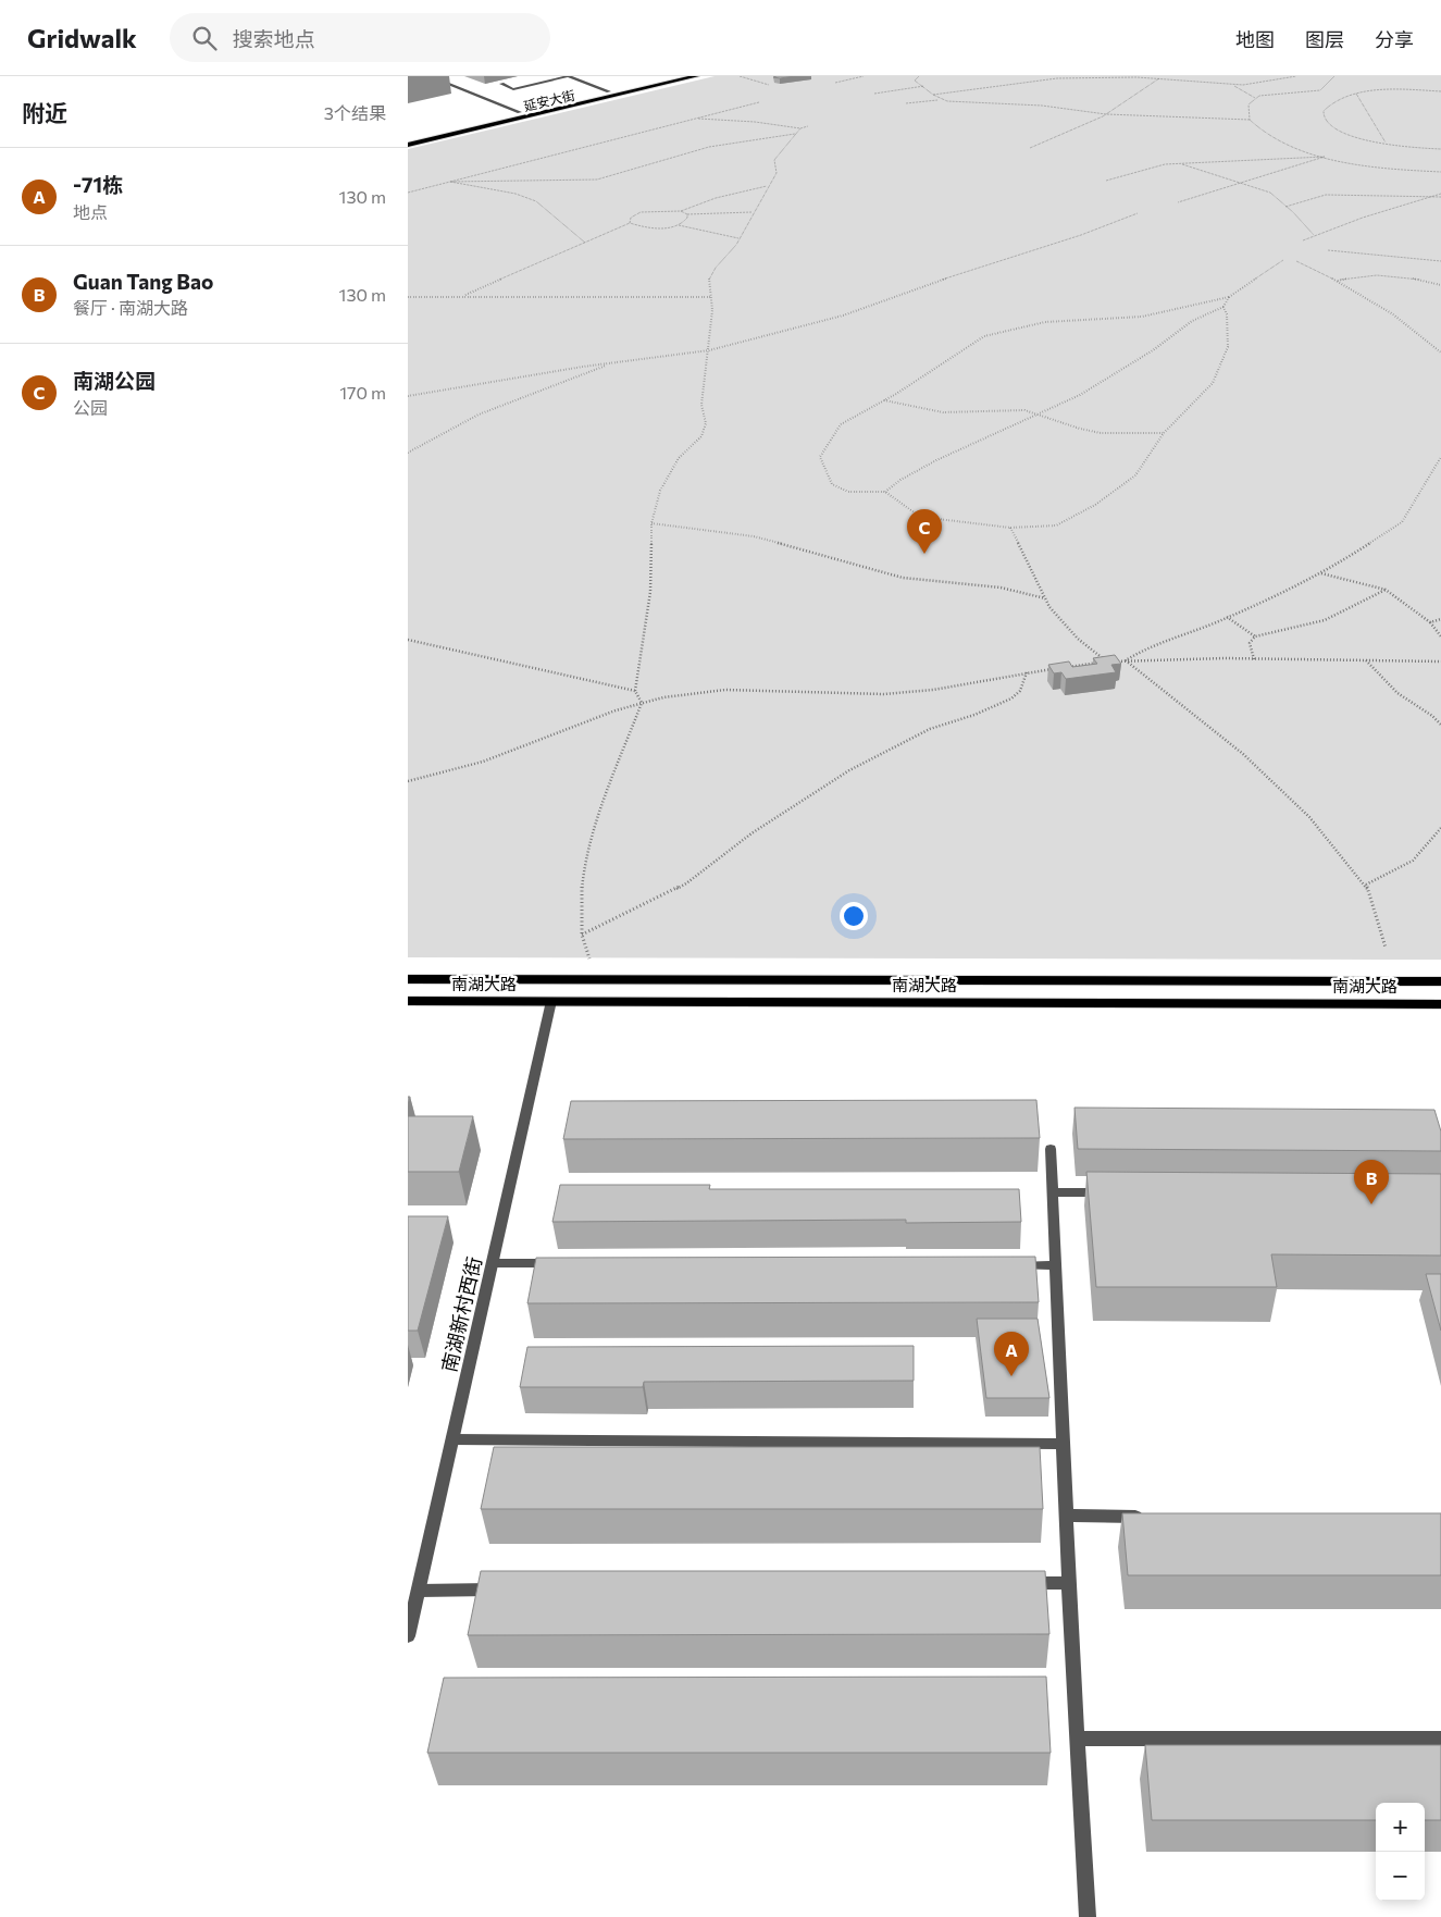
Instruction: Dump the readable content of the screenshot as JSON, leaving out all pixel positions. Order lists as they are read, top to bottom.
{
  "streets": {
    "main road": ["延安大街", "南湖大路"],
    "street": ["南湖新村西街"]
  },
  "crossings": [
    ["南湖大路", "南湖新村西街"]
  ],
  "page": {
    "header": "Gridwalk",
    "search": "搜索地点",
    "nav": ["地图", "图层", "分享"],
    "heading": ["附近", "3个结果"],
    "list": [
      {
        "mark": "A",
        "name": "-71栋",
        "note": "地点",
        "value": "130 m"
      },
      {
        "mark": "B",
        "name": "Guan Tang Bao",
        "note": "餐厅 · 南湖大路",
        "value": "130 m"
      },
      {
        "mark": "C",
        "name": "南湖公园",
        "note": "公园",
        "value": "170 m"
      }
    ],
    "pins": ["C", "B", "A"],
    "map_buttons": ["+", "−"]
  }
}
